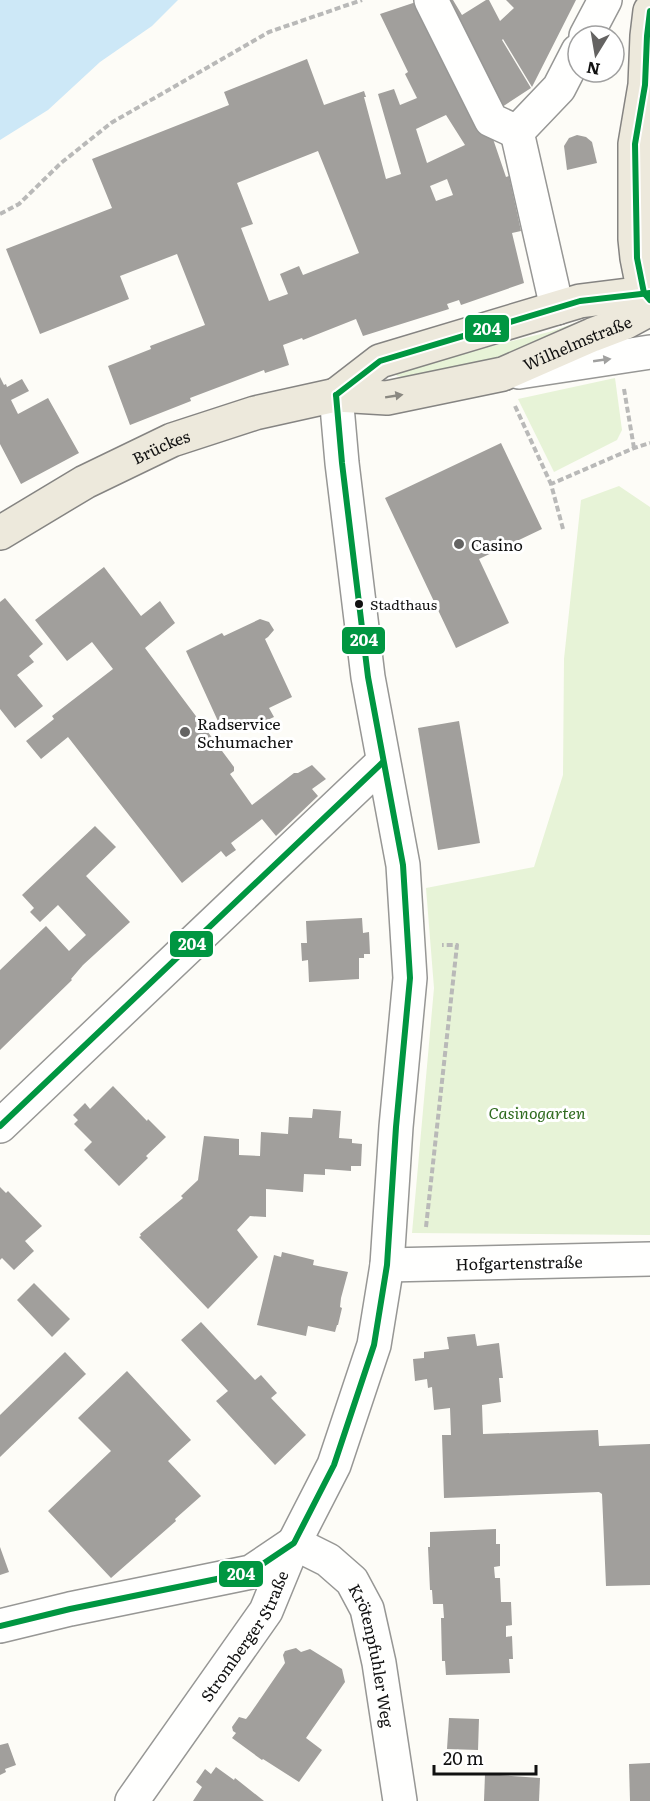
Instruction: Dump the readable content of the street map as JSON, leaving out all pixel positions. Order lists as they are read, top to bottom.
{
  "streets": {
    "main road": ["Wilhelmstraße", "Brückes"],
    "street": ["Hofgartenstraße", "Stromberger Straße", "Krötenpfuhler Weg"]
  },
  "crossings": [
    ["Wilhelmstraße", "Brückes"],
    ["Brückes", "Stromberger Straße"],
    ["Hofgartenstraße", "Stromberger Straße"],
    ["Stromberger Straße", "Krötenpfuhler Weg"]
  ],
  "parks": ["Casinogarten"],
  "places": ["Casino", "Stadthaus", "Radservice Schumacher"],
  "lines": ["transit line 204"],
  "scale_bar": "20 m",
  "north": "bottom"
}
